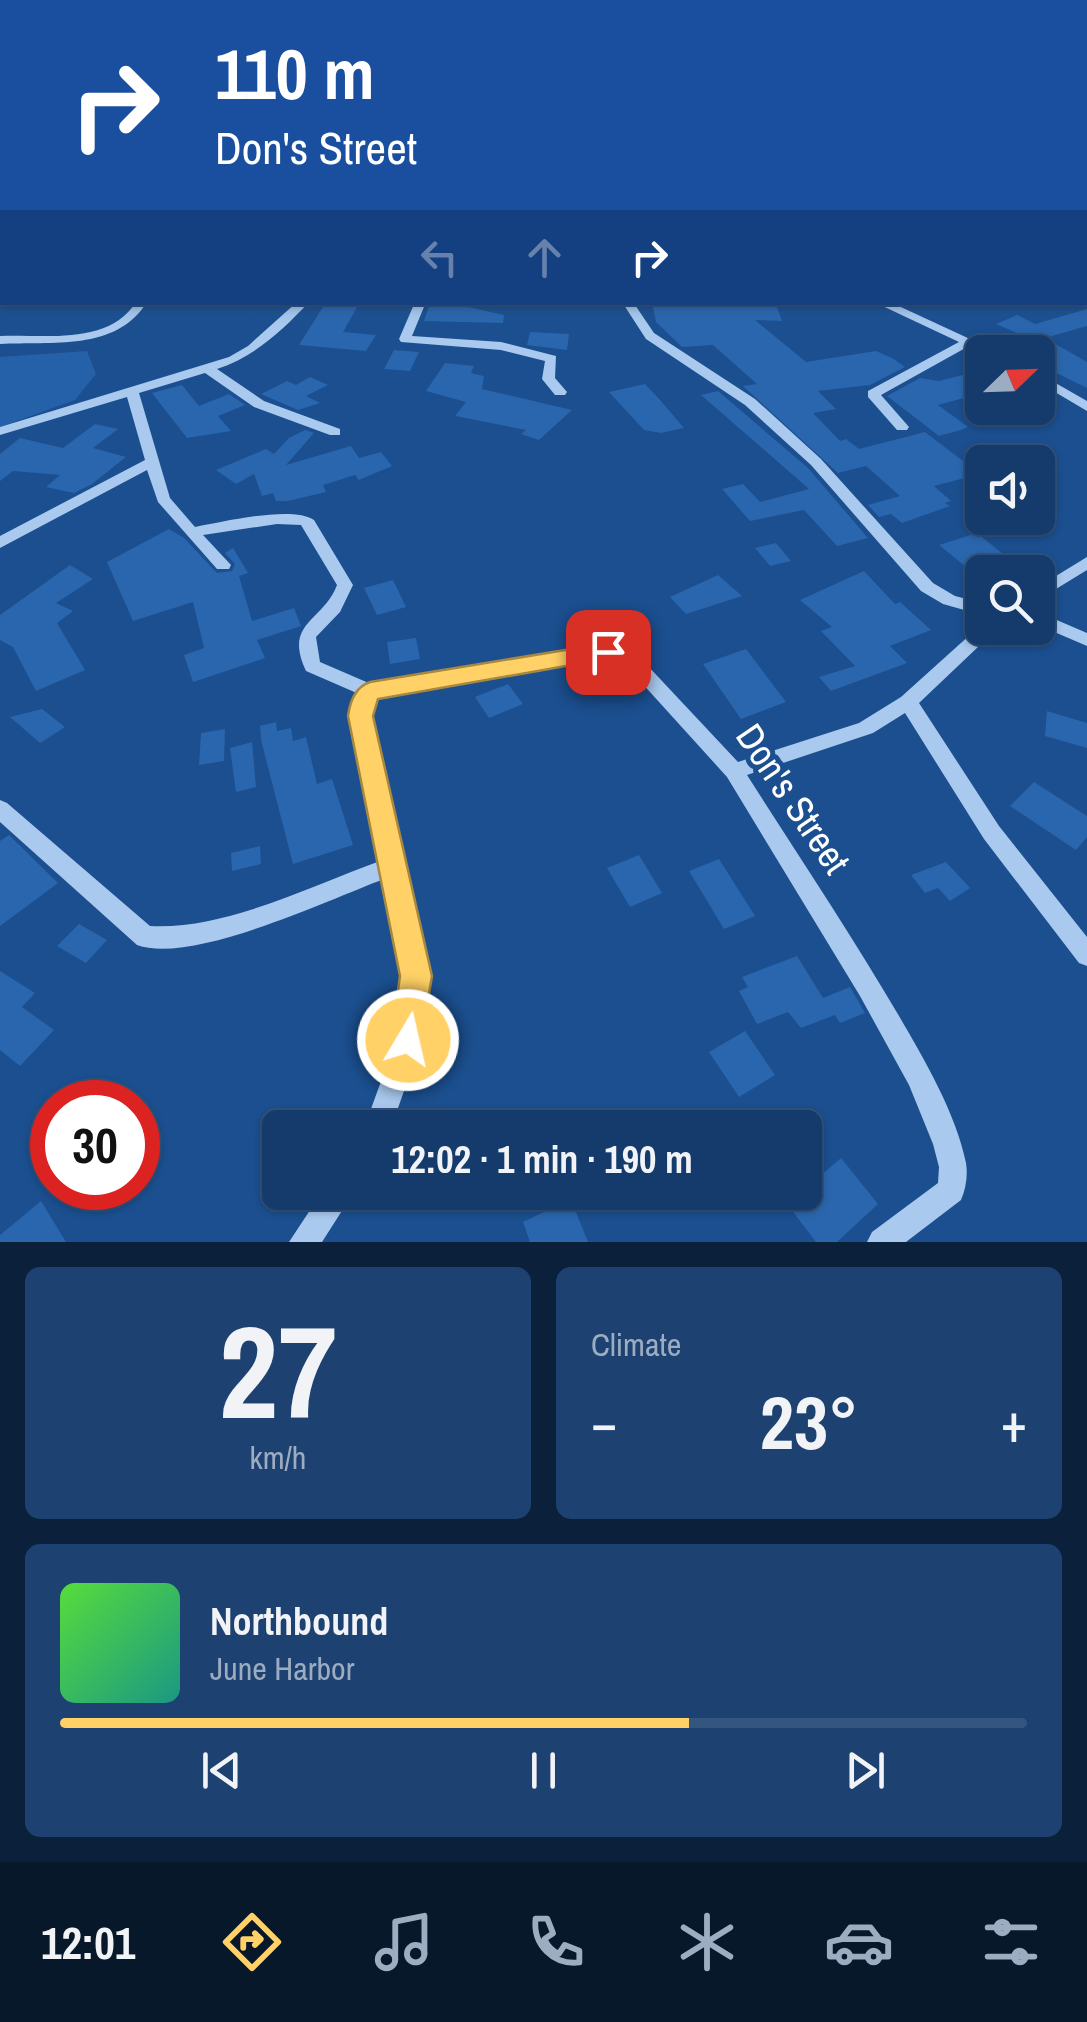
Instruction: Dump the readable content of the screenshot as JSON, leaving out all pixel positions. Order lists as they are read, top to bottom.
{
  "streets": {
    "street": ["Don's Street"]
  },
  "north": "top right",
  "page": {
    "turn": ["110 m", "Don's Street"],
    "limit": "30",
    "trip": "12:02 · 1 min · 190 m",
    "tile": [
      ["27", "km/h"],
      "Climate"
    ],
    "heat": ["−", "23°", "+"],
    "song": ["Northbound", "June Harbor"],
    "tabs": "12:01"
  }
}
